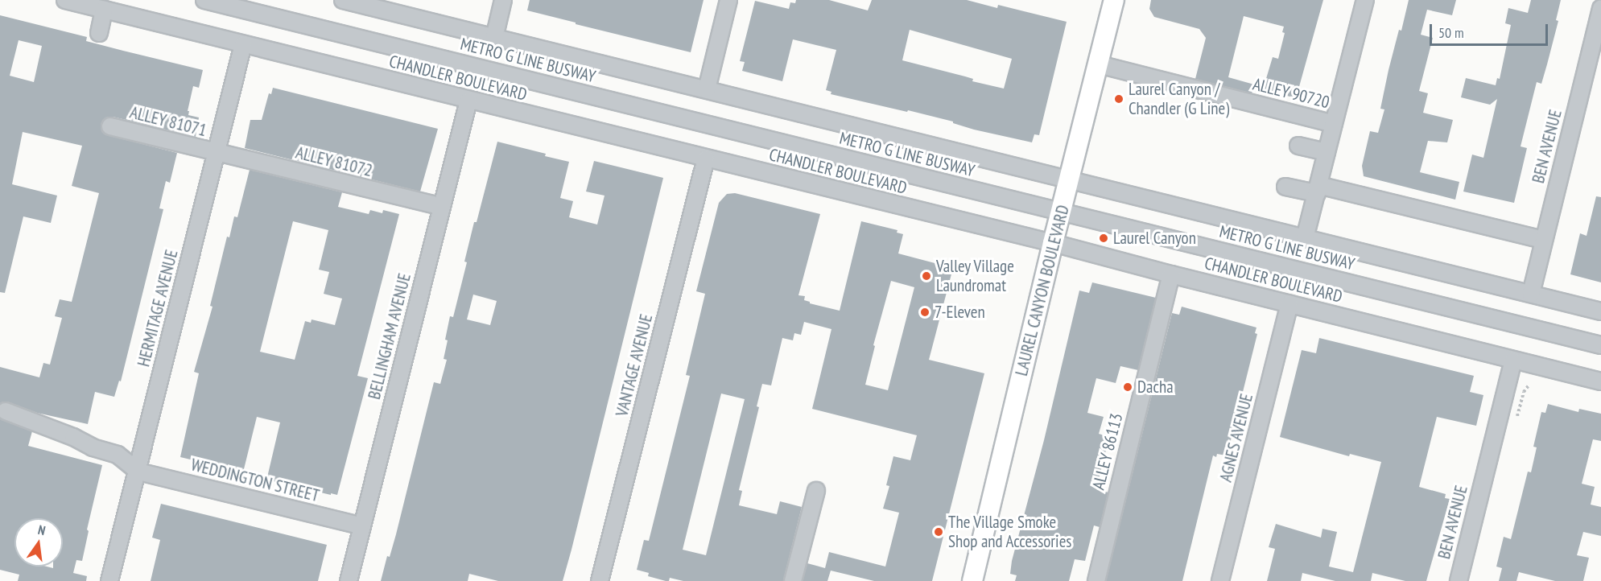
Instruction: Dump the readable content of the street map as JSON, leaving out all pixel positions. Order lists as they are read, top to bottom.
{
  "streets": {
    "main road": ["LAUREL CANYON BOULEVARD"],
    "street": [
      "METRO G LINE BUSWAY",
      "CHANDLER BOULEVARD",
      "ALLEY 90720",
      "ALLEY 81071",
      "BEN AVENUE",
      "ALLEY 81072",
      "HERMITAGE AVENUE",
      "BELLINGHAM AVENUE",
      "VANTAGE AVENUE",
      "AGNES AVENUE",
      "ALLEY 86113",
      "WEDDINGTON STREET"
    ]
  },
  "crossings": [
    ["METRO G LINE BUSWAY", "LAUREL CANYON BOULEVARD"],
    ["CHANDLER BOULEVARD", "BEN AVENUE"],
    ["CHANDLER BOULEVARD", "LAUREL CANYON BOULEVARD"],
    ["CHANDLER BOULEVARD", "HERMITAGE AVENUE"],
    ["CHANDLER BOULEVARD", "BELLINGHAM AVENUE"],
    ["CHANDLER BOULEVARD", "VANTAGE AVENUE"],
    ["CHANDLER BOULEVARD", "AGNES AVENUE"],
    ["CHANDLER BOULEVARD", "ALLEY 86113"],
    ["ALLEY 90720", "LAUREL CANYON BOULEVARD"],
    ["ALLEY 81071", "ALLEY 81072"],
    ["ALLEY 81071", "HERMITAGE AVENUE"],
    ["ALLEY 81072", "HERMITAGE AVENUE"],
    ["ALLEY 81072", "BELLINGHAM AVENUE"],
    ["HERMITAGE AVENUE", "WEDDINGTON STREET"],
    ["BELLINGHAM AVENUE", "WEDDINGTON STREET"]
  ],
  "places": [
    "Laurel Canyon / Chandler (G Line)",
    "Laurel Canyon",
    "Valley Village Laundromat",
    "7-Eleven",
    "Dacha",
    "The Village Smoke Shop and Accessories"
  ],
  "scale_bar": "50 m",
  "north": "top"
}
